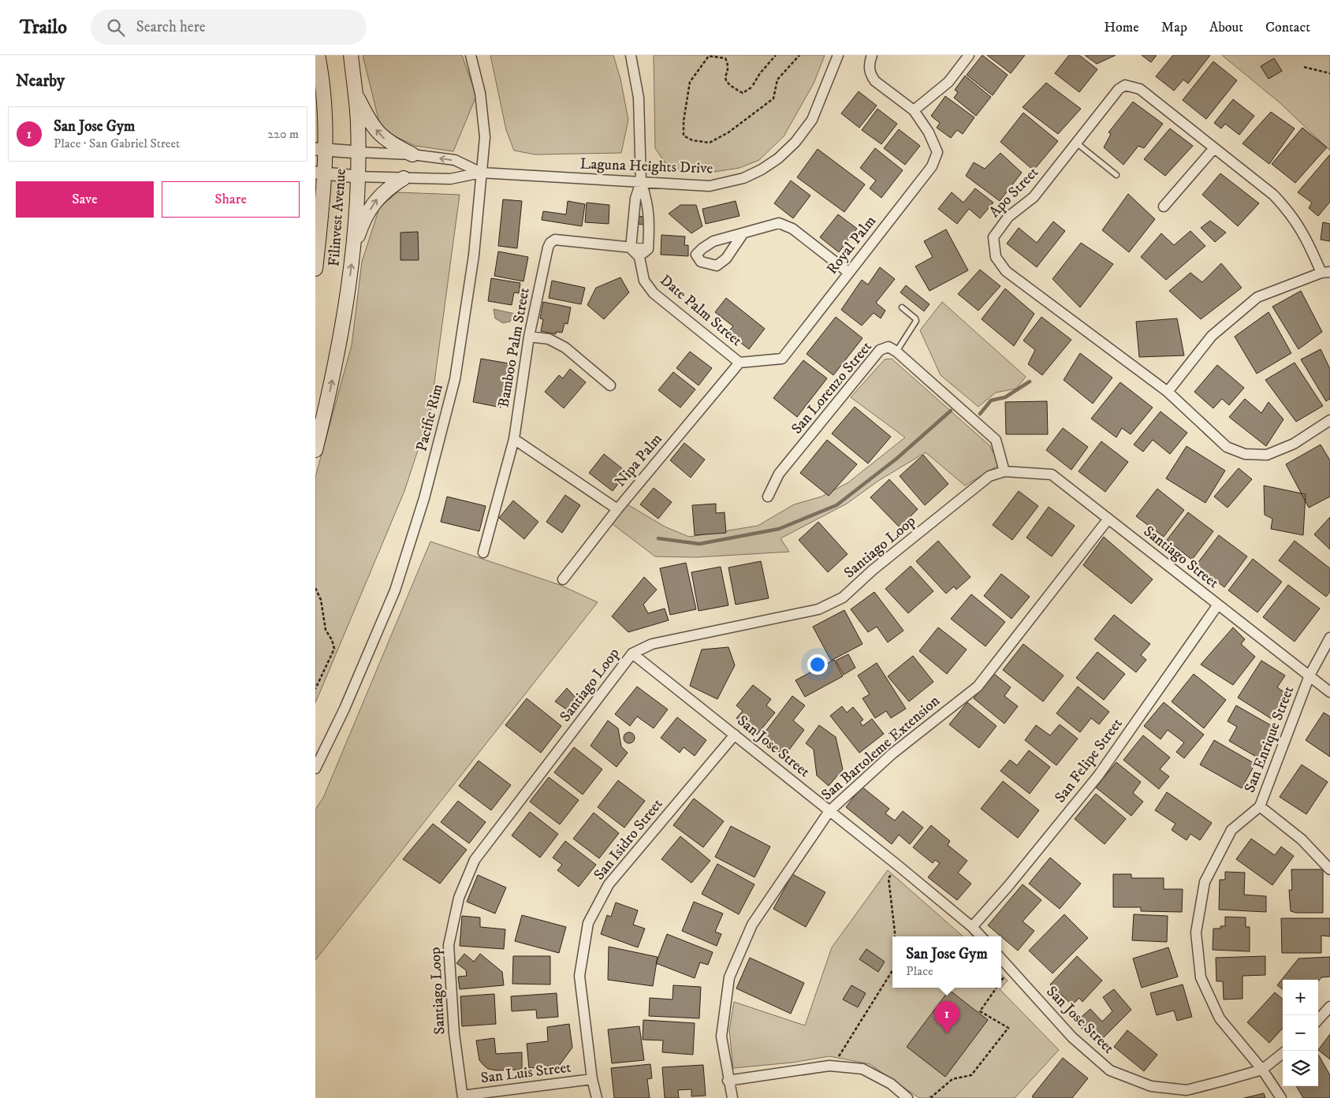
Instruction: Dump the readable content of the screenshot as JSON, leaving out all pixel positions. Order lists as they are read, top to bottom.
{
  "streets": {
    "main road": ["Filinvest Avenue"],
    "street": [
      "Laguna Heights Drive",
      "Apo Street",
      "Royal Palm",
      "Date Palm Street",
      "Bamboo Palm Street",
      "San Lorenzo Street",
      "Pacific Rim",
      "Nipa Palm",
      "Santiago Loop",
      "Santiago Street",
      "San Enrique Street",
      "San Jose Street",
      "San Bartoleme Extension",
      "San Felipe Street",
      "San Isidro Street",
      "San Luis Street"
    ]
  },
  "crossings": [
    ["Laguna Heights Drive", "Filinvest Avenue"],
    ["Laguna Heights Drive", "Pacific Rim"],
    ["Royal Palm", "Date Palm Street"],
    ["Royal Palm", "Nipa Palm"],
    ["Date Palm Street", "Nipa Palm"],
    ["San Lorenzo Street", "Santiago Loop"],
    ["San Lorenzo Street", "Santiago Street"],
    ["Santiago Loop", "Santiago Street"],
    ["Santiago Loop", "San Jose Street"],
    ["Santiago Loop", "San Luis Street"],
    ["Santiago Street", "San Enrique Street"],
    ["Santiago Street", "San Bartoleme Extension"],
    ["Santiago Street", "San Felipe Street"],
    ["San Enrique Street", "San Jose Street"],
    ["San Jose Street", "San Bartoleme Extension"],
    ["San Jose Street", "San Felipe Street"],
    ["San Jose Street", "San Isidro Street"],
    ["San Isidro Street", "San Luis Street"]
  ],
  "page": {
    "header": "Trailo",
    "search": "Search here",
    "nav": [
      "Home",
      "Map",
      "About",
      "Contact"
    ],
    "heading": "Nearby",
    "list": [
      {
        "mark": "1",
        "name": "San Jose Gym",
        "note": "Place · San Gabriel Street",
        "value": "220 m"
      }
    ],
    "buttons": ["Save", "Share"],
    "popup": ["San Jose Gym", "Place"],
    "map_buttons": ["+", "−"],
    "pins": "1"
  }
}
